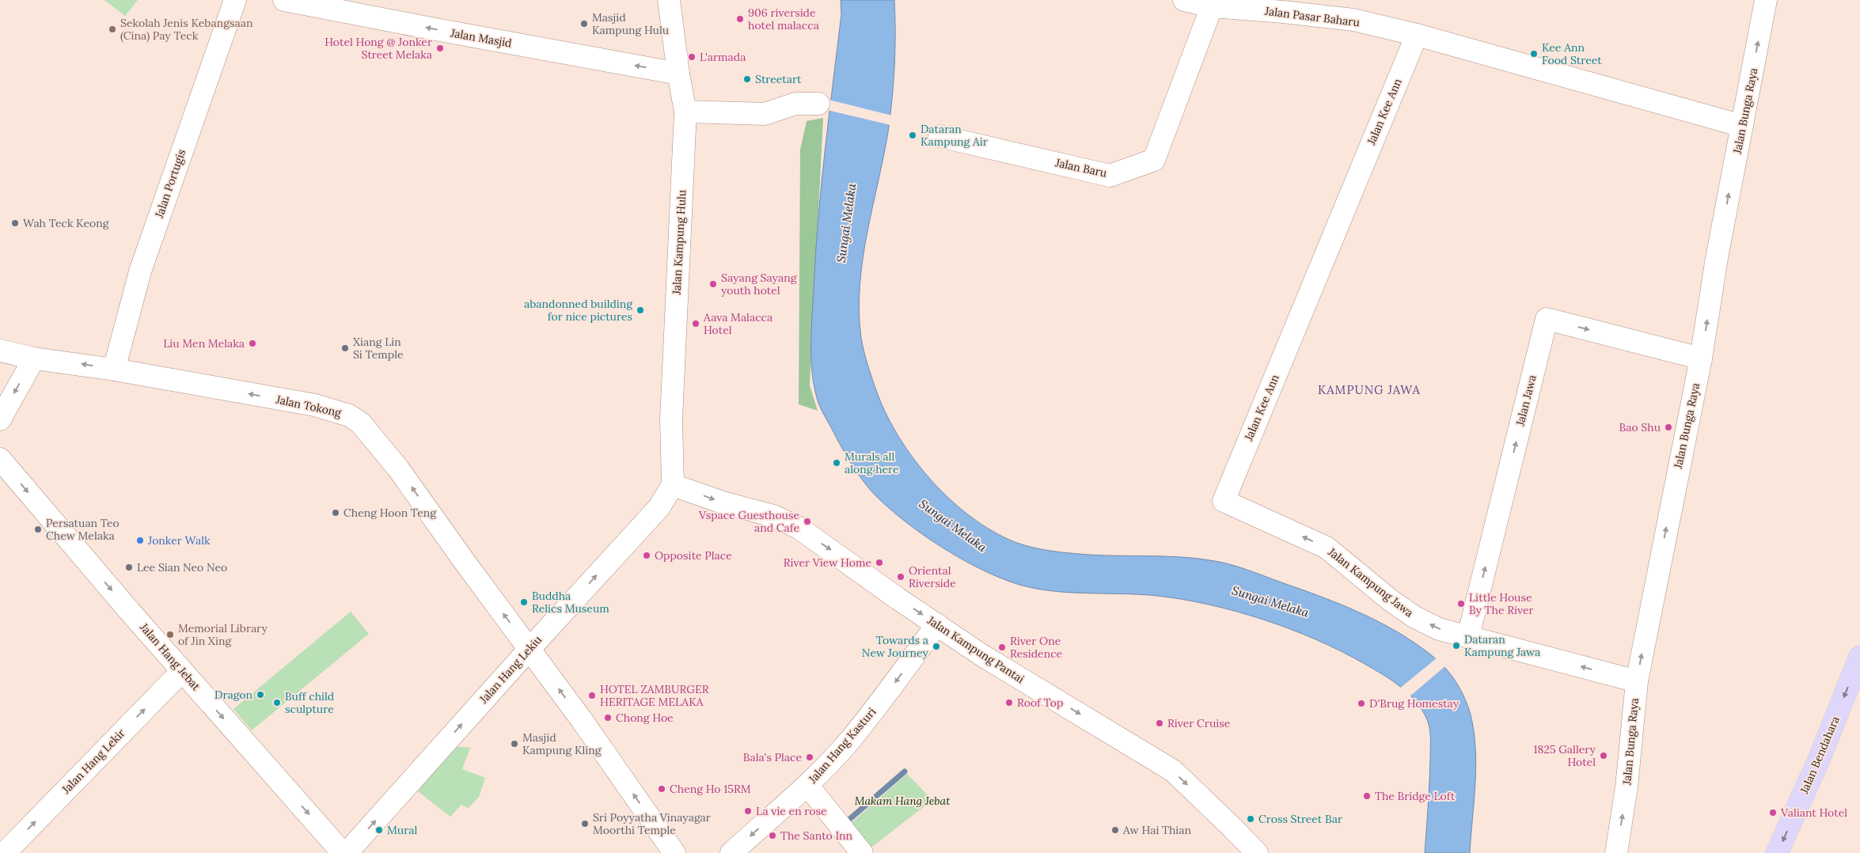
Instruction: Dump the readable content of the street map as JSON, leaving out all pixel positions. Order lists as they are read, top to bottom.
{
  "streets": {
    "main road": ["Jalan Bendahara"],
    "street": [
      "Jalan Pasar Baharu",
      "Jalan Masjid",
      "Jalan Bunga Raya",
      "Jalan Kee Ann",
      "Jalan Baru",
      "Jalan Portugis",
      "Jalan Kampung Hulu",
      "Jalan Jawa",
      "Jalan Tokong",
      "Jalan Kampung Jawa",
      "Jalan Kampung Pantai",
      "Jalan Hang Jebat",
      "Jalan Hang Lekiu",
      "Jalan Hang Kasturi",
      "Jalan Hang Lekir"
    ]
  },
  "crossings": [
    ["Jalan Pasar Baharu", "Jalan Kee Ann"],
    ["Jalan Pasar Baharu", "Jalan Baru"],
    ["Jalan Masjid", "Jalan Kampung Hulu"],
    ["Jalan Bunga Raya", "Jalan Jawa"],
    ["Jalan Bunga Raya", "Jalan Kampung Jawa"],
    ["Jalan Kee Ann", "Jalan Kampung Jawa"],
    ["Jalan Portugis", "Jalan Tokong"],
    ["Jalan Kampung Hulu", "Jalan Kampung Pantai"],
    ["Jalan Kampung Hulu", "Jalan Hang Lekiu"],
    ["Jalan Jawa", "Jalan Kampung Jawa"],
    ["Jalan Tokong", "Jalan Hang Lekiu"],
    ["Jalan Kampung Pantai", "Jalan Hang Lekiu"],
    ["Jalan Kampung Pantai", "Jalan Hang Kasturi"],
    ["Jalan Hang Jebat", "Jalan Hang Lekir"]
  ],
  "one_way": [
    "Jalan Masjid",
    "Jalan Bunga Raya",
    "Jalan Tokong",
    "Jalan Kampung Jawa",
    "Jalan Kampung Pantai",
    "Jalan Hang Jebat",
    "Jalan Hang Lekiu",
    "Jalan Hang Kasturi",
    "Jalan Bendahara",
    "Jalan Hang Lekir"
  ],
  "districts": ["KAMPUNG JAWA"],
  "water": ["Sungai Melaka"],
  "parks": ["Makam Hang Jebat"],
  "places": [
    "906 riverside hotel malacca",
    "Masjid Kampung Hulu",
    "Sekolah Jenis Kebangsaan (Cina) Pay Teck",
    "Hotel Hong @ Jonker Street Melaka",
    "Kee Ann Food Street",
    "L'armada",
    "Streetart",
    "Dataran Kampung Air",
    "Wah Teck Keong",
    "Sayang Sayang youth hotel",
    "abandonned building for nice pictures",
    "Aava Malacca Hotel",
    "Liu Men Melaka",
    "Xiang Lin Si Temple",
    "Bao Shu",
    "Murals all along here",
    "Cheng Hoon Teng",
    "Vspace Guesthouse and Cafe",
    "Persatuan Teo Chew Melaka",
    "Jonker Walk",
    "Opposite Place",
    "River View Home",
    "Lee Sian Neo Neo",
    "Oriental Riverside",
    "Buddha Relics Museum",
    "Little House By The River",
    "Memorial Library of Jin Xing",
    "Dataran Kampung Jawa",
    "Towards a New Journey",
    "River One Residence",
    "Dragon",
    "HOTEL ZAMBURGER HERITAGE MELAKA",
    "Buff child sculpture",
    "Roof Top",
    "D'Brug Homestay",
    "Chong Hoe",
    "River Cruise",
    "Masjid Kampung Kling",
    "1825 Gallery Hotel",
    "Bala's Place",
    "Cheng Ho 15RM",
    "The Bridge Loft",
    "La vie en rose",
    "Valiant Hotel",
    "Cross Street Bar",
    "Sri Poyyatha Vinayagar Moorthi Temple",
    "Mural",
    "Aw Hai Thian",
    "The Santo Inn"
  ]
}
